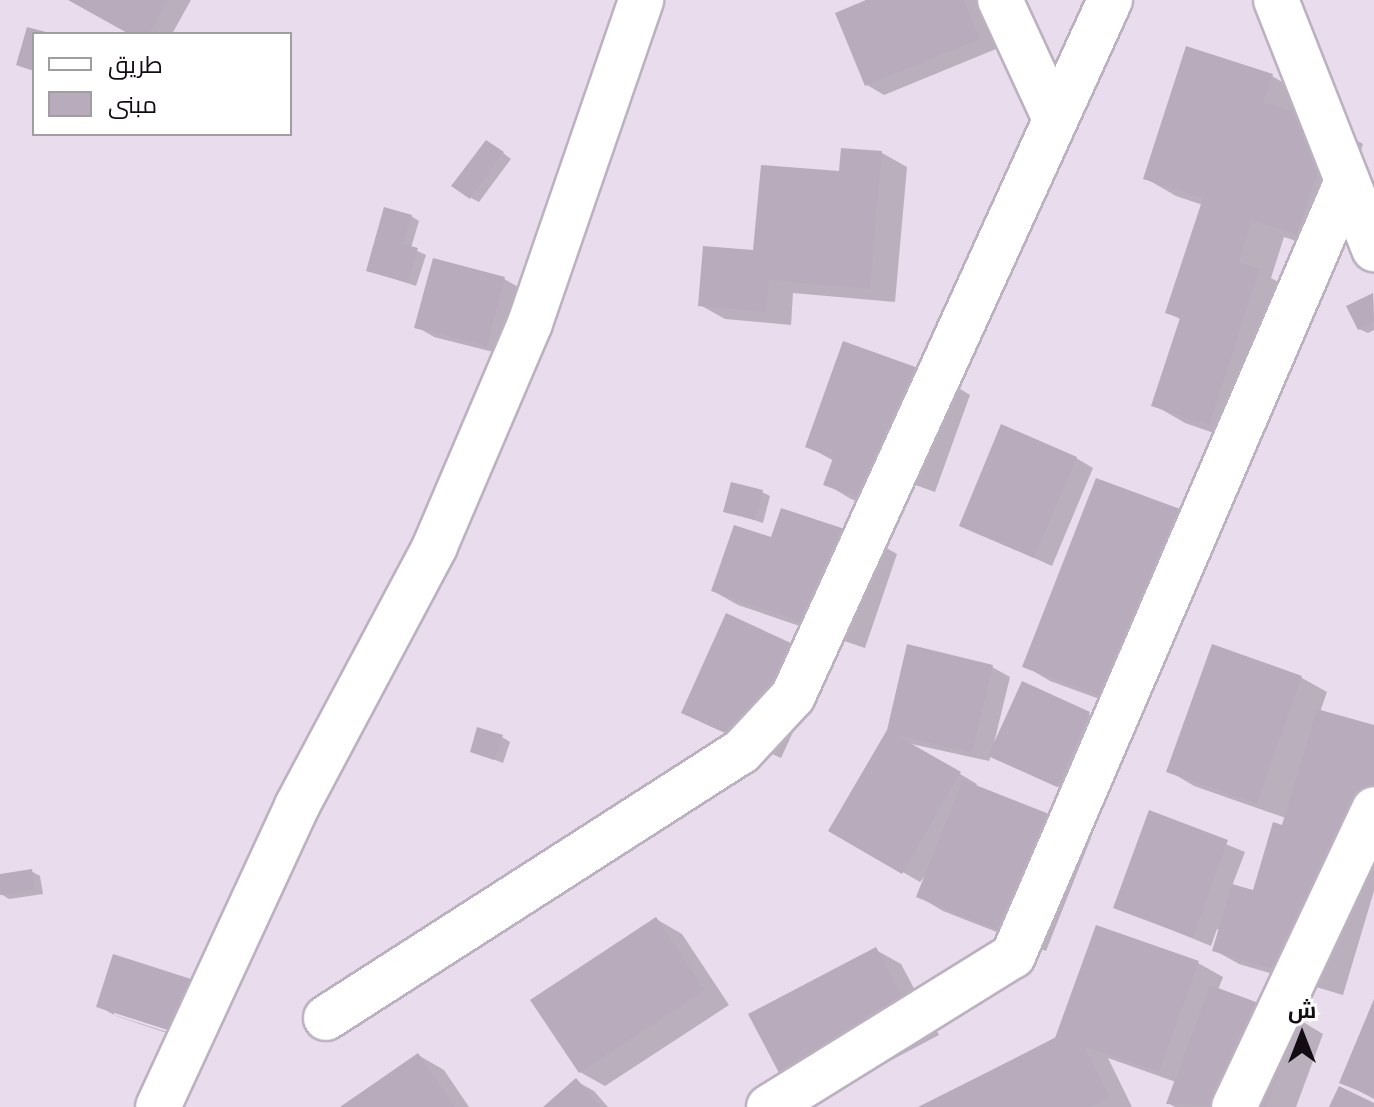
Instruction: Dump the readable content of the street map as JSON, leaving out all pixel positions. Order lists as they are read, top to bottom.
{
  "legend": ["طريق", "مبنى"],
  "north": "top"
}
